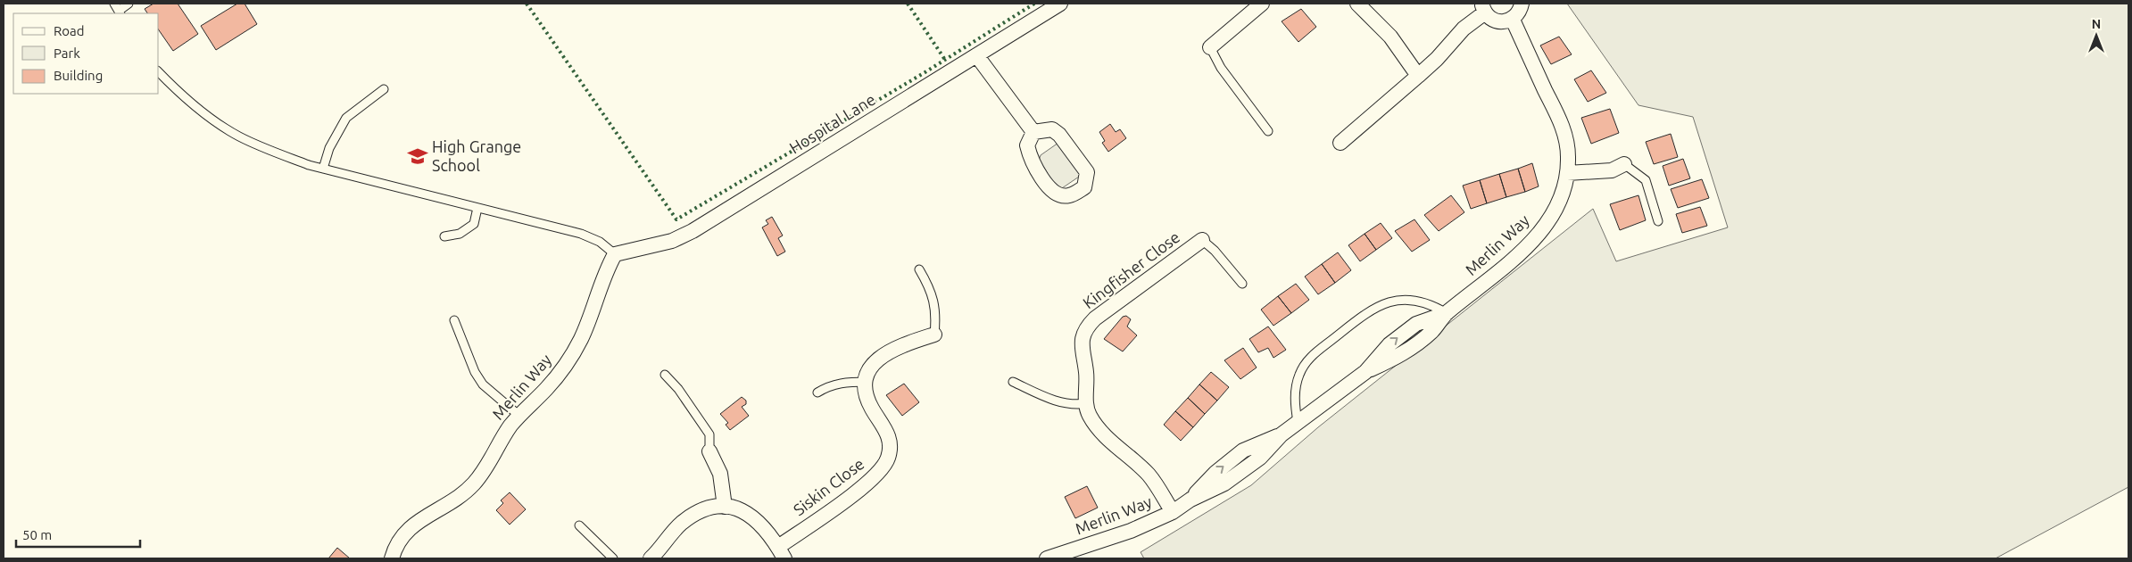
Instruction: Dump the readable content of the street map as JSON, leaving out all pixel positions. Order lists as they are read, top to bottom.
{
  "streets": {
    "street": [
      "Hospital Lane",
      "Merlin Way",
      "Kingfisher Close",
      "Siskin Close"
    ]
  },
  "crossings": [
    ["Hospital Lane", "Merlin Way"],
    ["Merlin Way", "Kingfisher Close"]
  ],
  "places": {
    "school or university": ["High Grange School"]
  },
  "legend": ["Road", "Park", "Building"],
  "scale_bar": "50 m",
  "north": "top"
}
